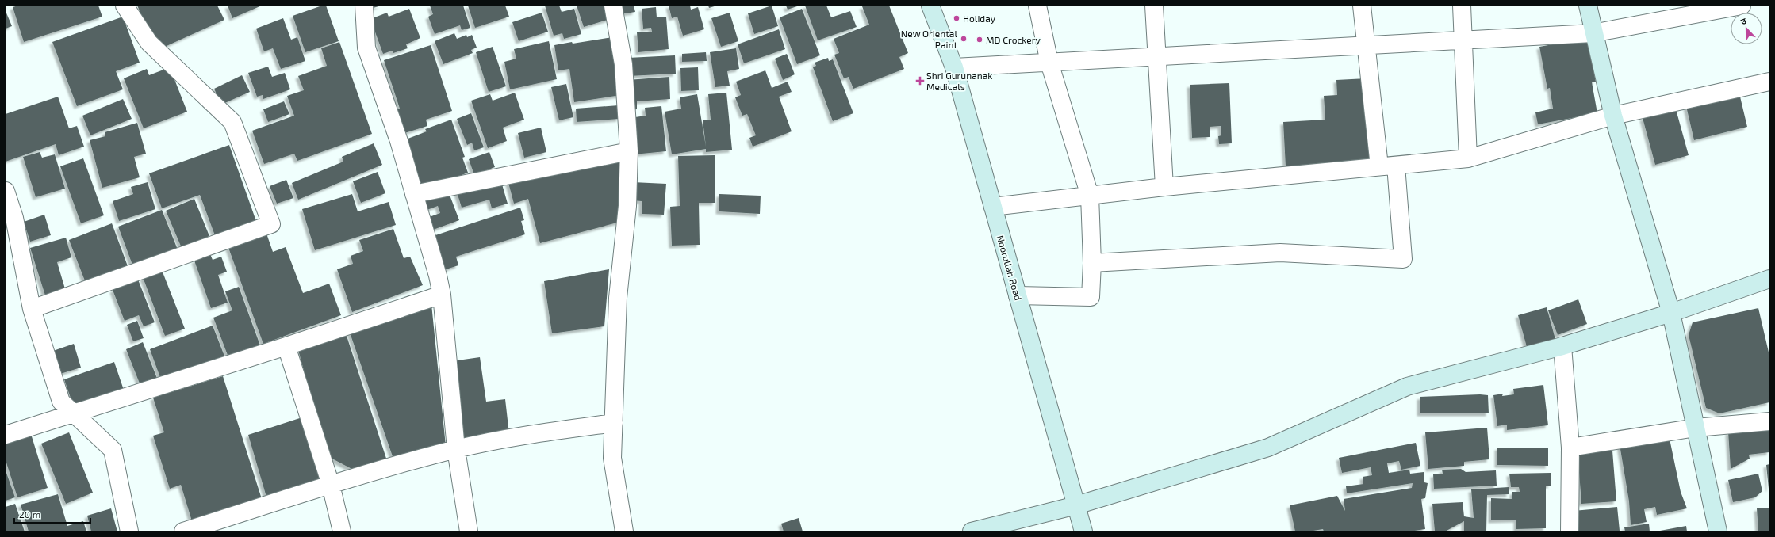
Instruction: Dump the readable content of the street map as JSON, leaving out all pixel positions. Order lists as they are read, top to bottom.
{
  "streets": {
    "street": ["Noorullah Road"]
  },
  "places": {
    "other": ["Holiday", "New Oriental Paint", "MD Crockery"],
    "health": ["Shri Gurunanak Medicals"]
  },
  "scale_bar": "20 m",
  "north": "top"
}
